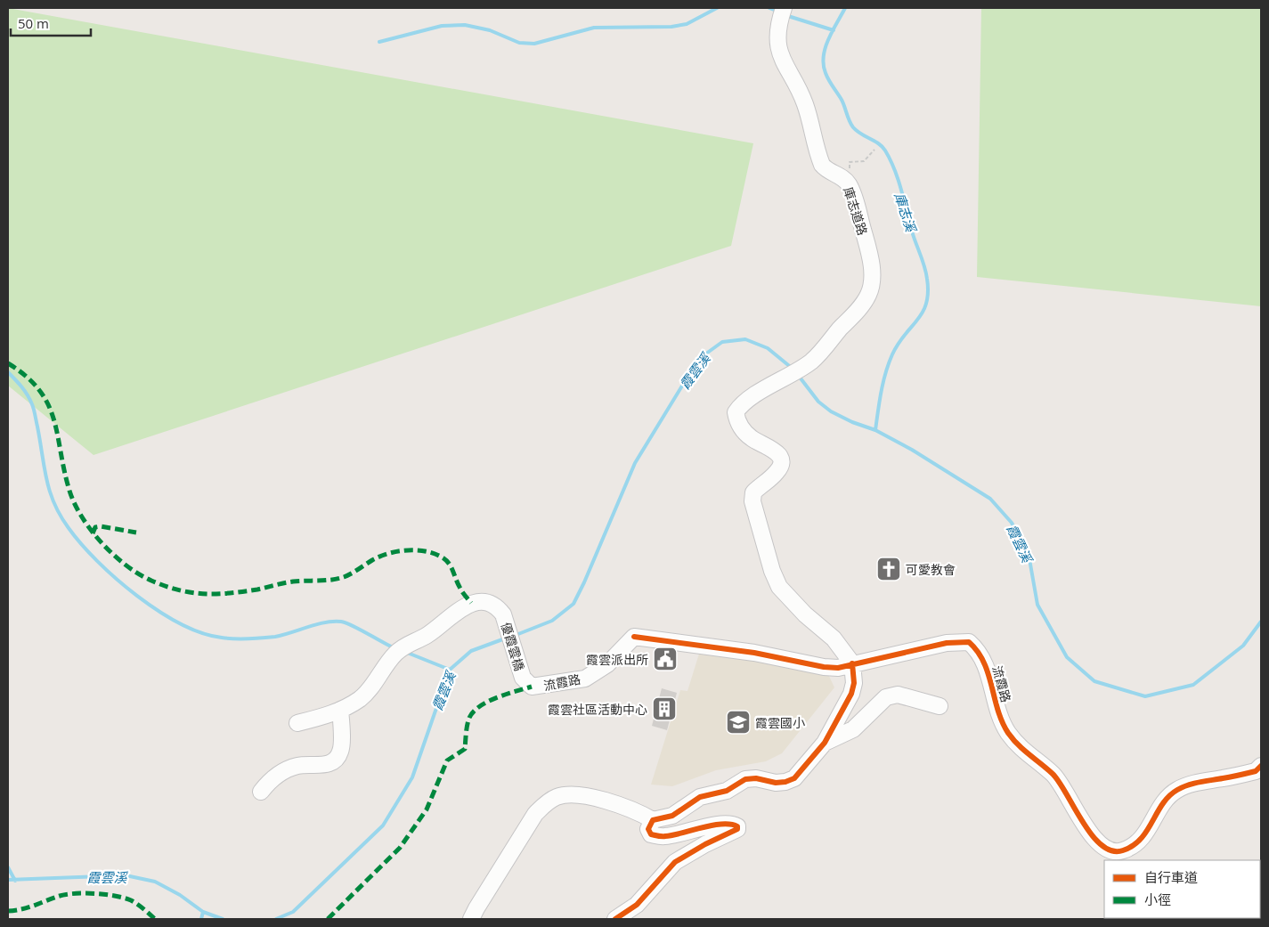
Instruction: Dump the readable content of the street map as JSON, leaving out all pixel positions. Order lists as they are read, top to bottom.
{
  "streets": {
    "street": ["庫志道路", "優霞雲橋", "流霞路"]
  },
  "crossings": [
    ["庫志道路", "流霞路"],
    ["優霞雲橋", "流霞路"]
  ],
  "water": ["庫志溪", "霞雲溪"],
  "places": {
    "church": ["可愛教會"],
    "public building": ["霞雲派出所"],
    "building": ["霞雲社區活動中心"],
    "school or university": ["霞雲國小"]
  },
  "legend": ["自行車道", "小徑"],
  "scale_bar": "50 m"
}
